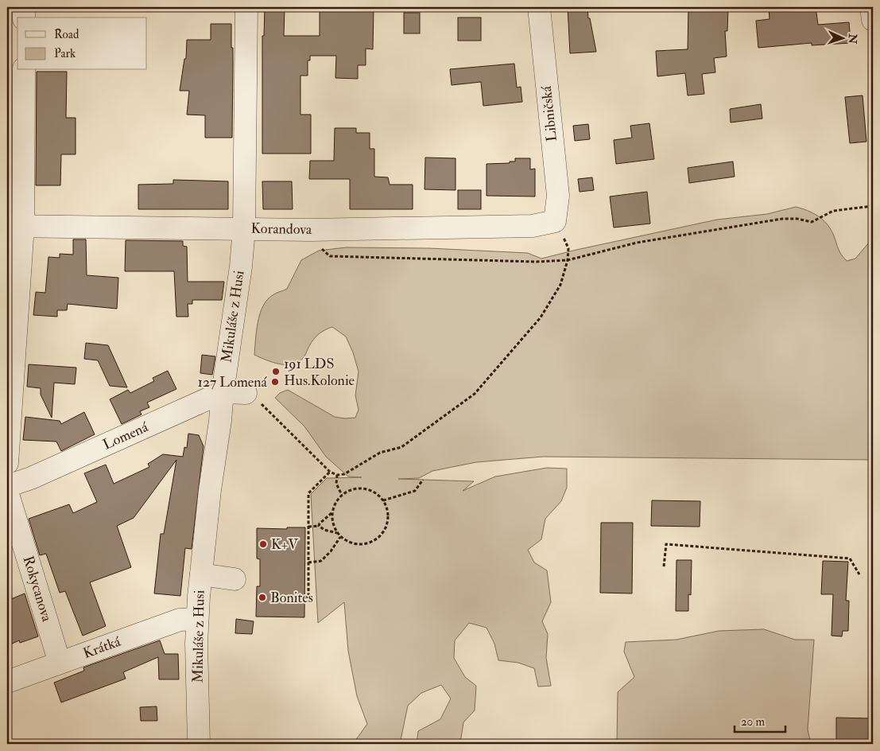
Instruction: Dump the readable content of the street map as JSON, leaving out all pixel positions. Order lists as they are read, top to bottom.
{
  "streets": {
    "street": [
      "Libničská",
      "Korandova",
      "Mikuláše z Husi",
      "Lomená",
      "Rokycanova",
      "Krátká"
    ]
  },
  "crossings": [
    ["Libničská", "Korandova"],
    ["Korandova", "Mikuláše z Husi"],
    ["Mikuláše z Husi", "Lomená"],
    ["Mikuláše z Husi", "Krátká"],
    ["Rokycanova", "Krátká"]
  ],
  "places": [
    "191 LDS Hus.Kolonie",
    "127 Lomená",
    "K+V",
    "Bonites"
  ],
  "legend": ["Road", "Park"],
  "scale_bar": "20 m",
  "north": "right"
}
